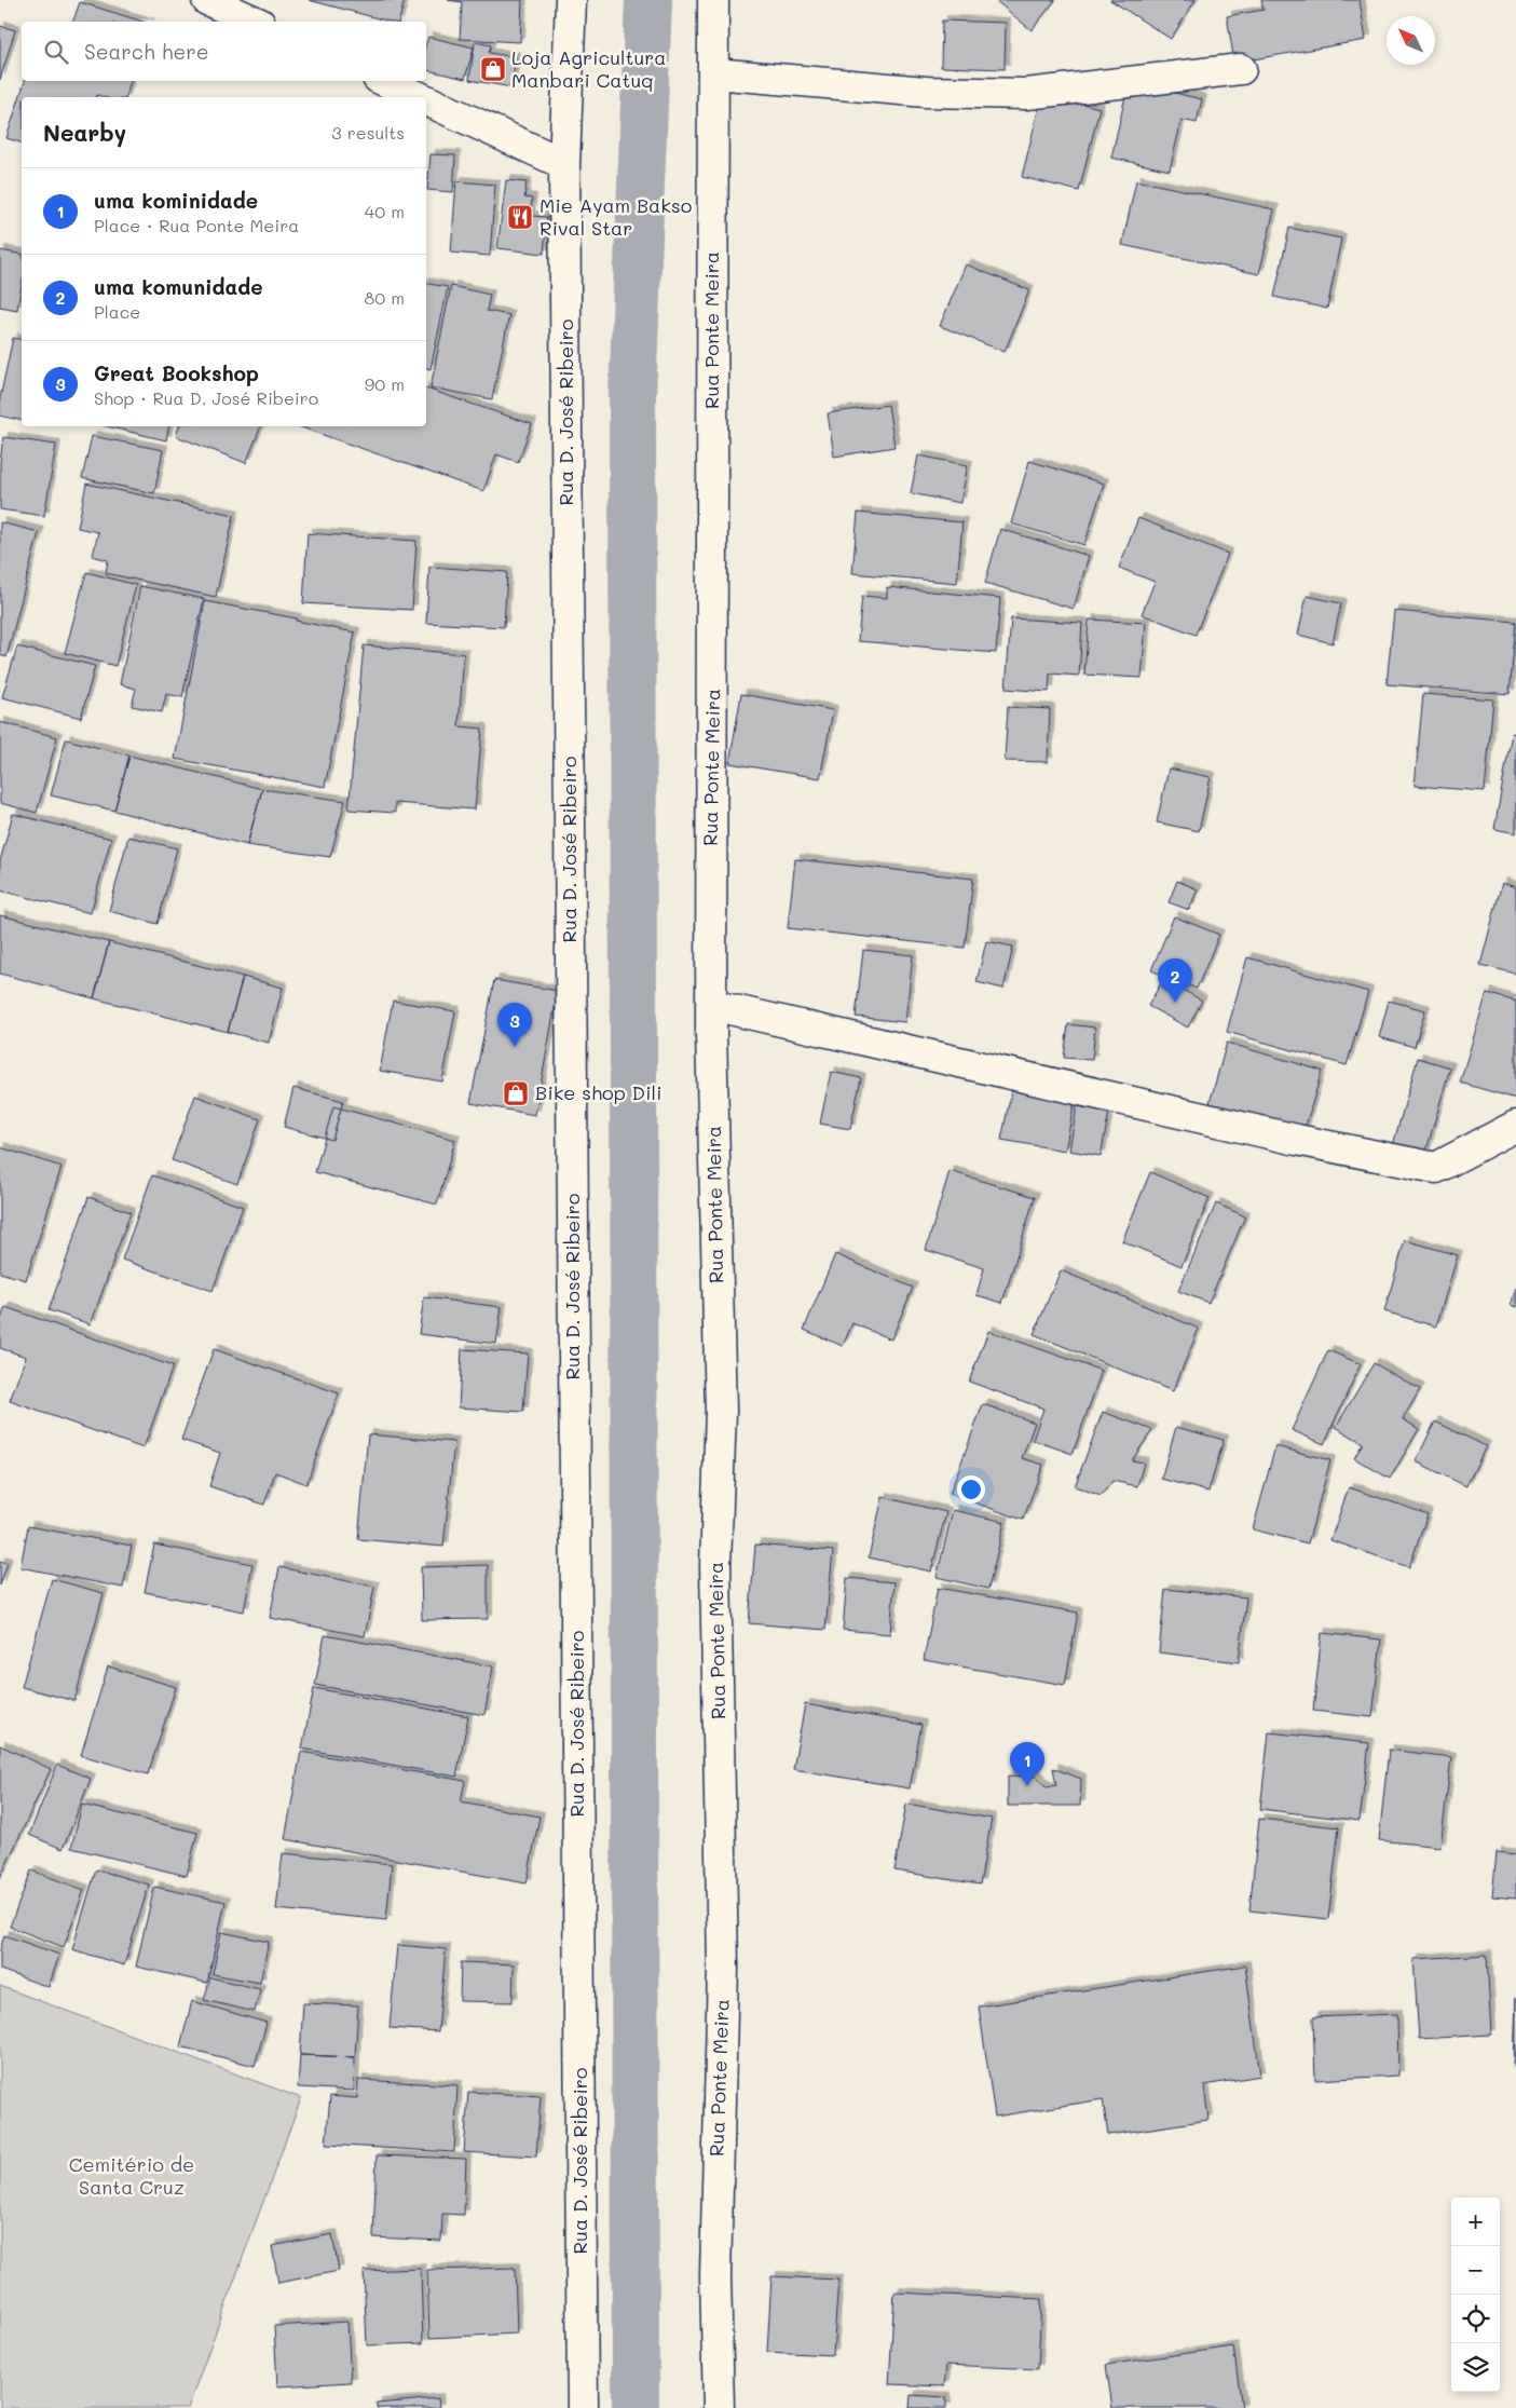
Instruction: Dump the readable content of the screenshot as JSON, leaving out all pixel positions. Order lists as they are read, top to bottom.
{
  "streets": {
    "street": ["Rua Ponte Meira", "Rua D. José Ribeiro"]
  },
  "parks": ["Cemitério de Santa Cruz"],
  "places": {
    "shop": ["Loja Agricultura Manbari Catuq", "Bike shop Dili"],
    "restaurant": ["Mie Ayam Bakso Rival Star"]
  },
  "north": "top left",
  "page": {
    "search": "Search here",
    "heading": ["Nearby", "3 results"],
    "list": [
      {
        "mark": "1",
        "name": "uma kominidade",
        "note": "Place · Rua Ponte Meira",
        "value": "40 m"
      },
      {
        "mark": "2",
        "name": "uma komunidade",
        "note": "Place",
        "value": "80 m"
      },
      {
        "mark": "3",
        "name": "Great Bookshop",
        "note": "Shop · Rua D. José Ribeiro",
        "value": "90 m"
      }
    ],
    "pins": ["2", "3", "1"],
    "map_buttons": ["+", "−"]
  }
}
